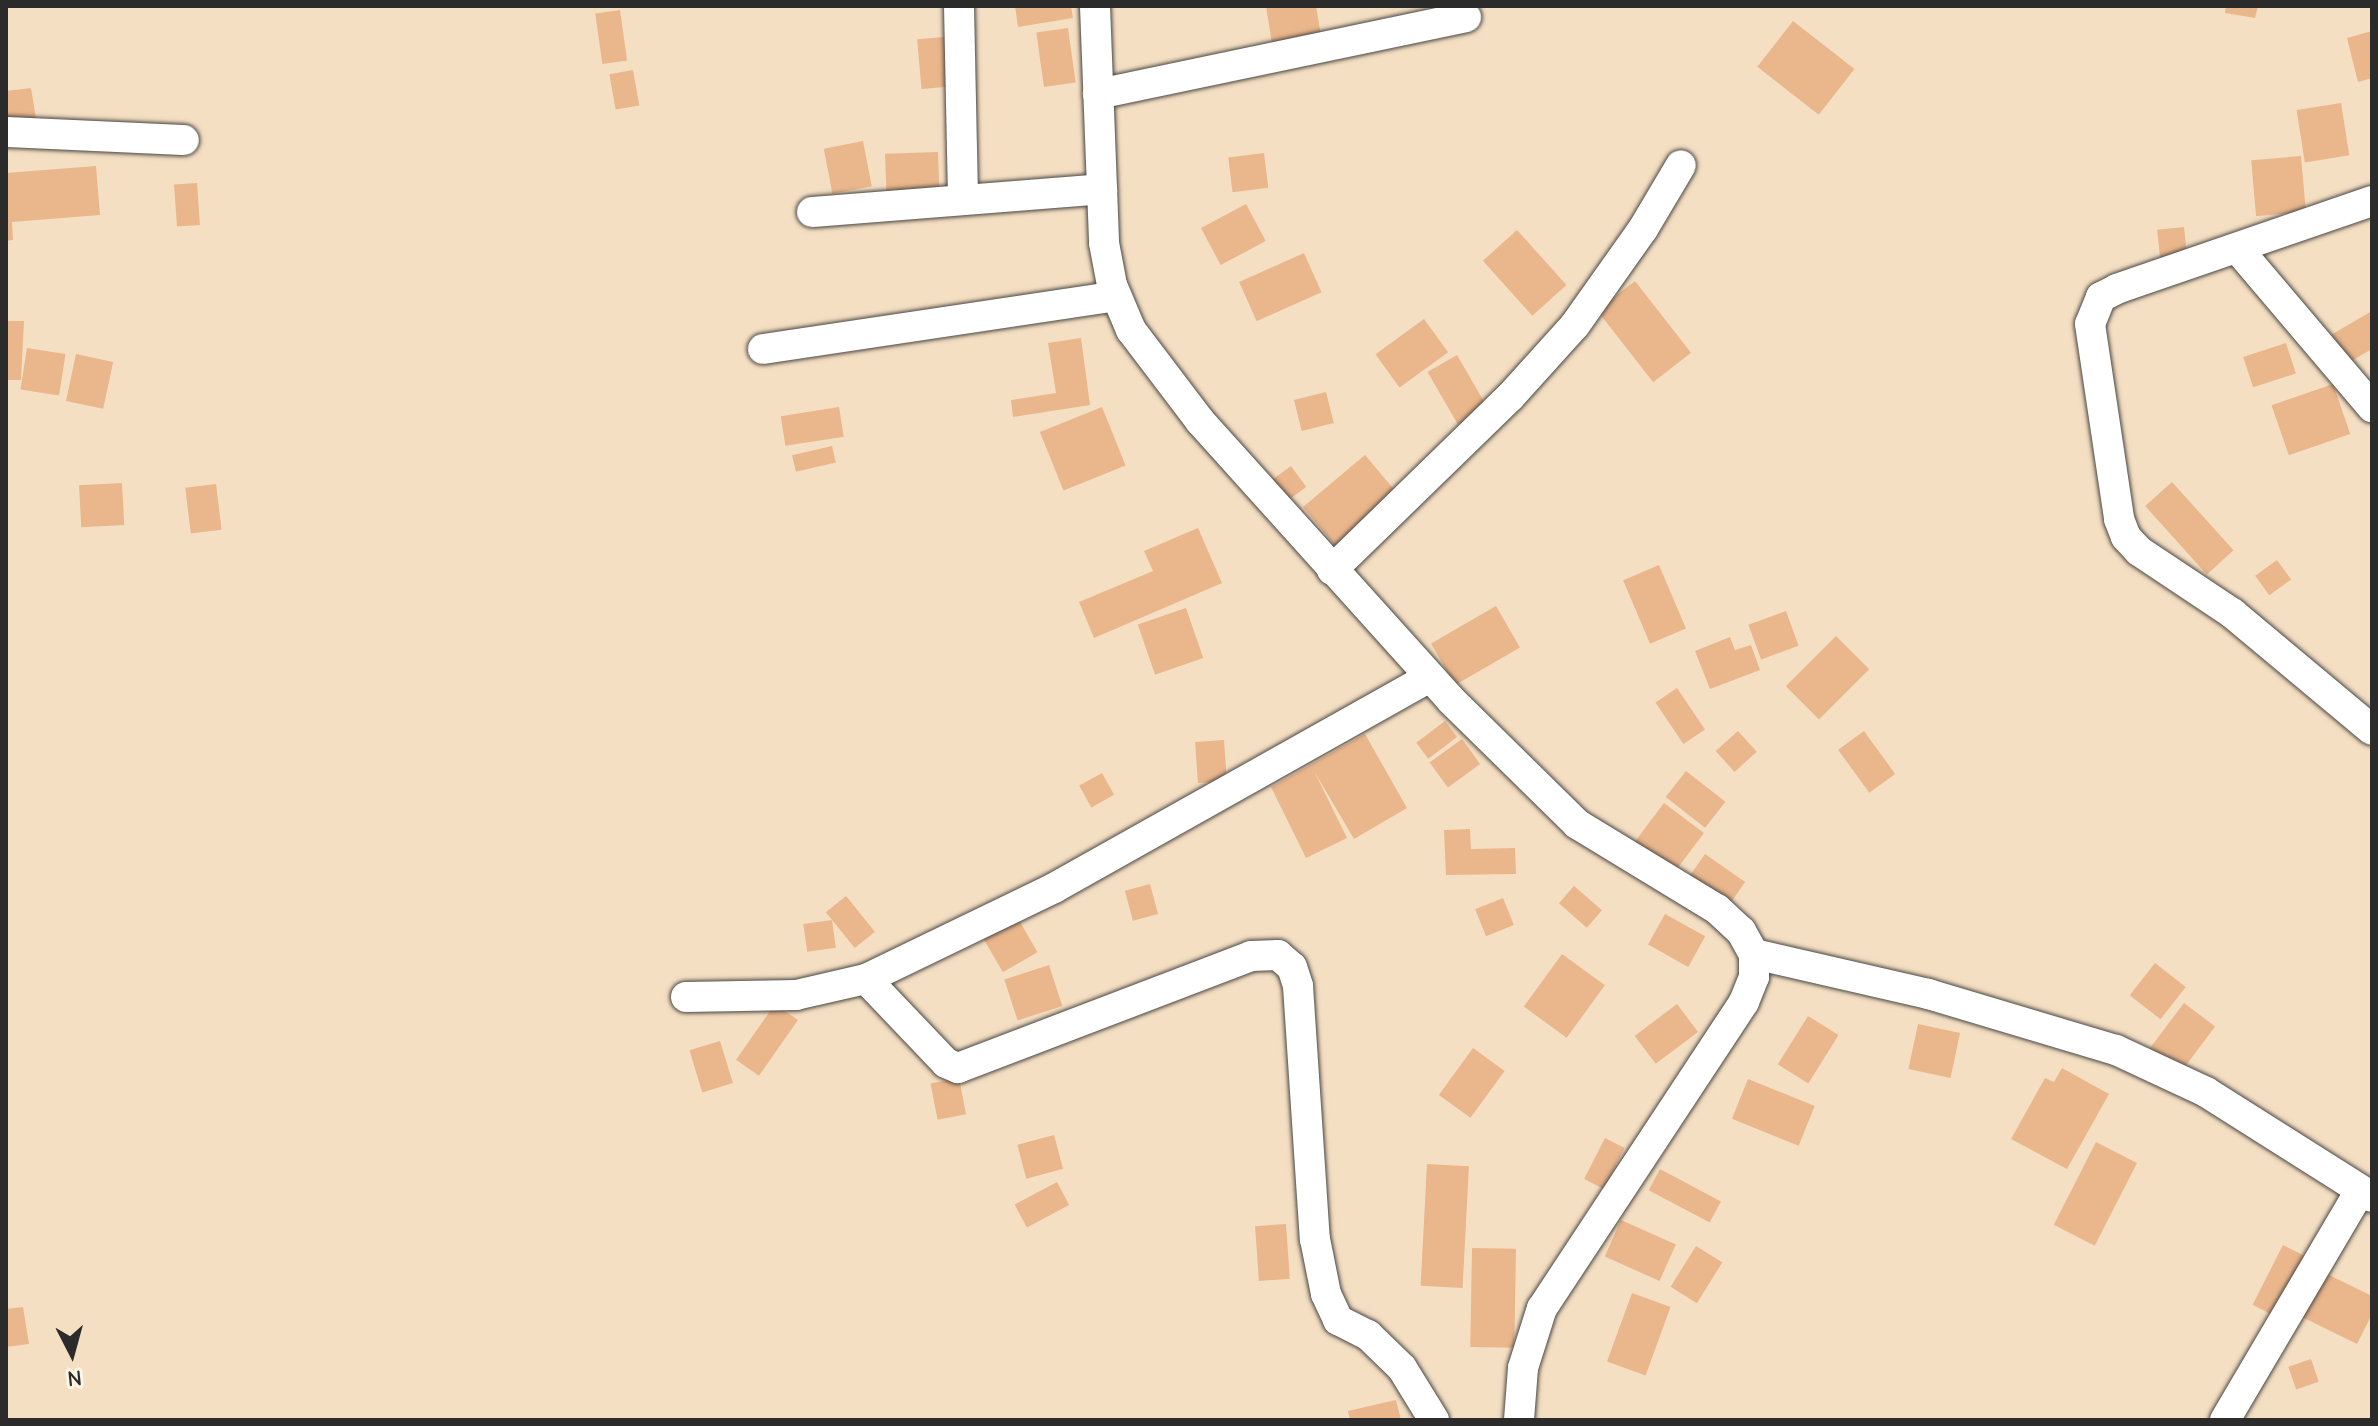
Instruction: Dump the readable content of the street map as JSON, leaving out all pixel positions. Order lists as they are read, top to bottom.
{
  "north": "bottom"
}
